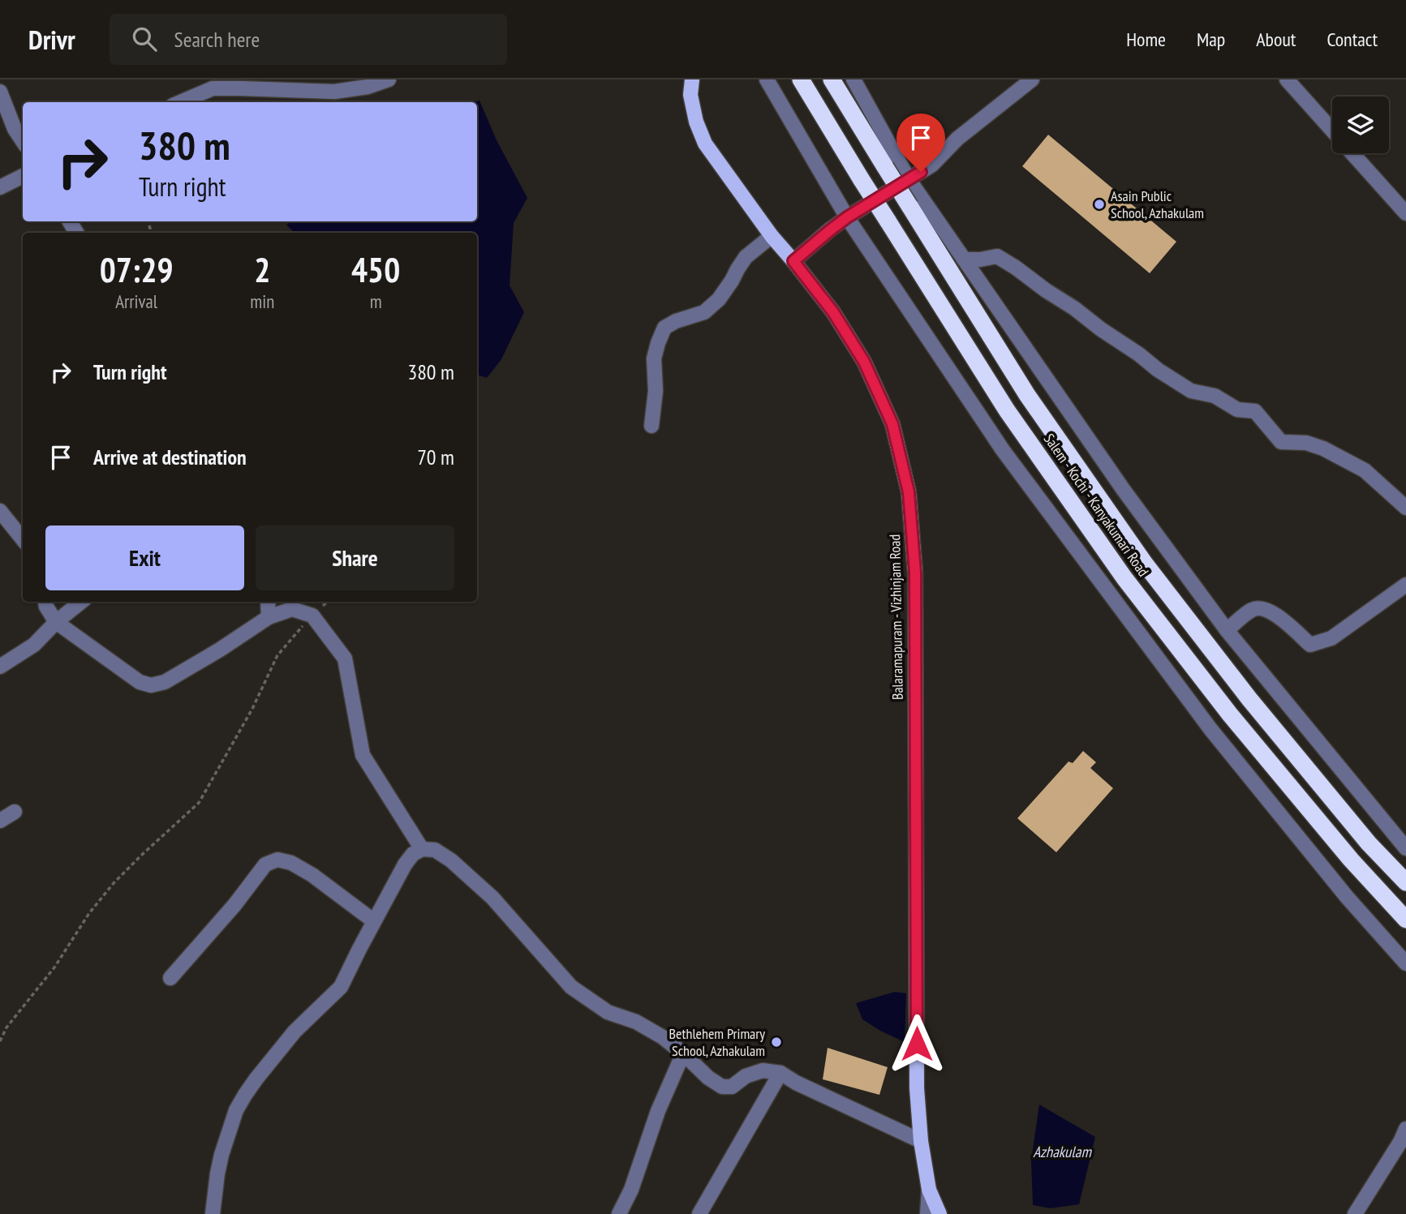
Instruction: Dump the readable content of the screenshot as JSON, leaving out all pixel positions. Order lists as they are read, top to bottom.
{
  "streets": {
    "highway": ["Salem - Kochi - Kanyakumari Road"],
    "main road": ["Balaramapuram - Vizhinjam Road"]
  },
  "water": ["Azhakulam"],
  "places": ["Asain Public School, Azhakulam", "Bethlehem Primary School, Azhakulam"],
  "page": {
    "header": "Drivr",
    "search": "Search here",
    "nav": [
      "Home",
      "Map",
      "About",
      "Contact"
    ],
    "turn": ["380 m", "Turn right"],
    "eta": [
      "07:29",
      "Arrival",
      "2",
      "min",
      "450",
      "m"
    ],
    "list": [
      {
        "name": "Turn right",
        "value": "380 m"
      },
      {
        "name": "Arrive at destination",
        "value": "70 m"
      }
    ],
    "buttons": ["Exit", "Share"]
  }
}
